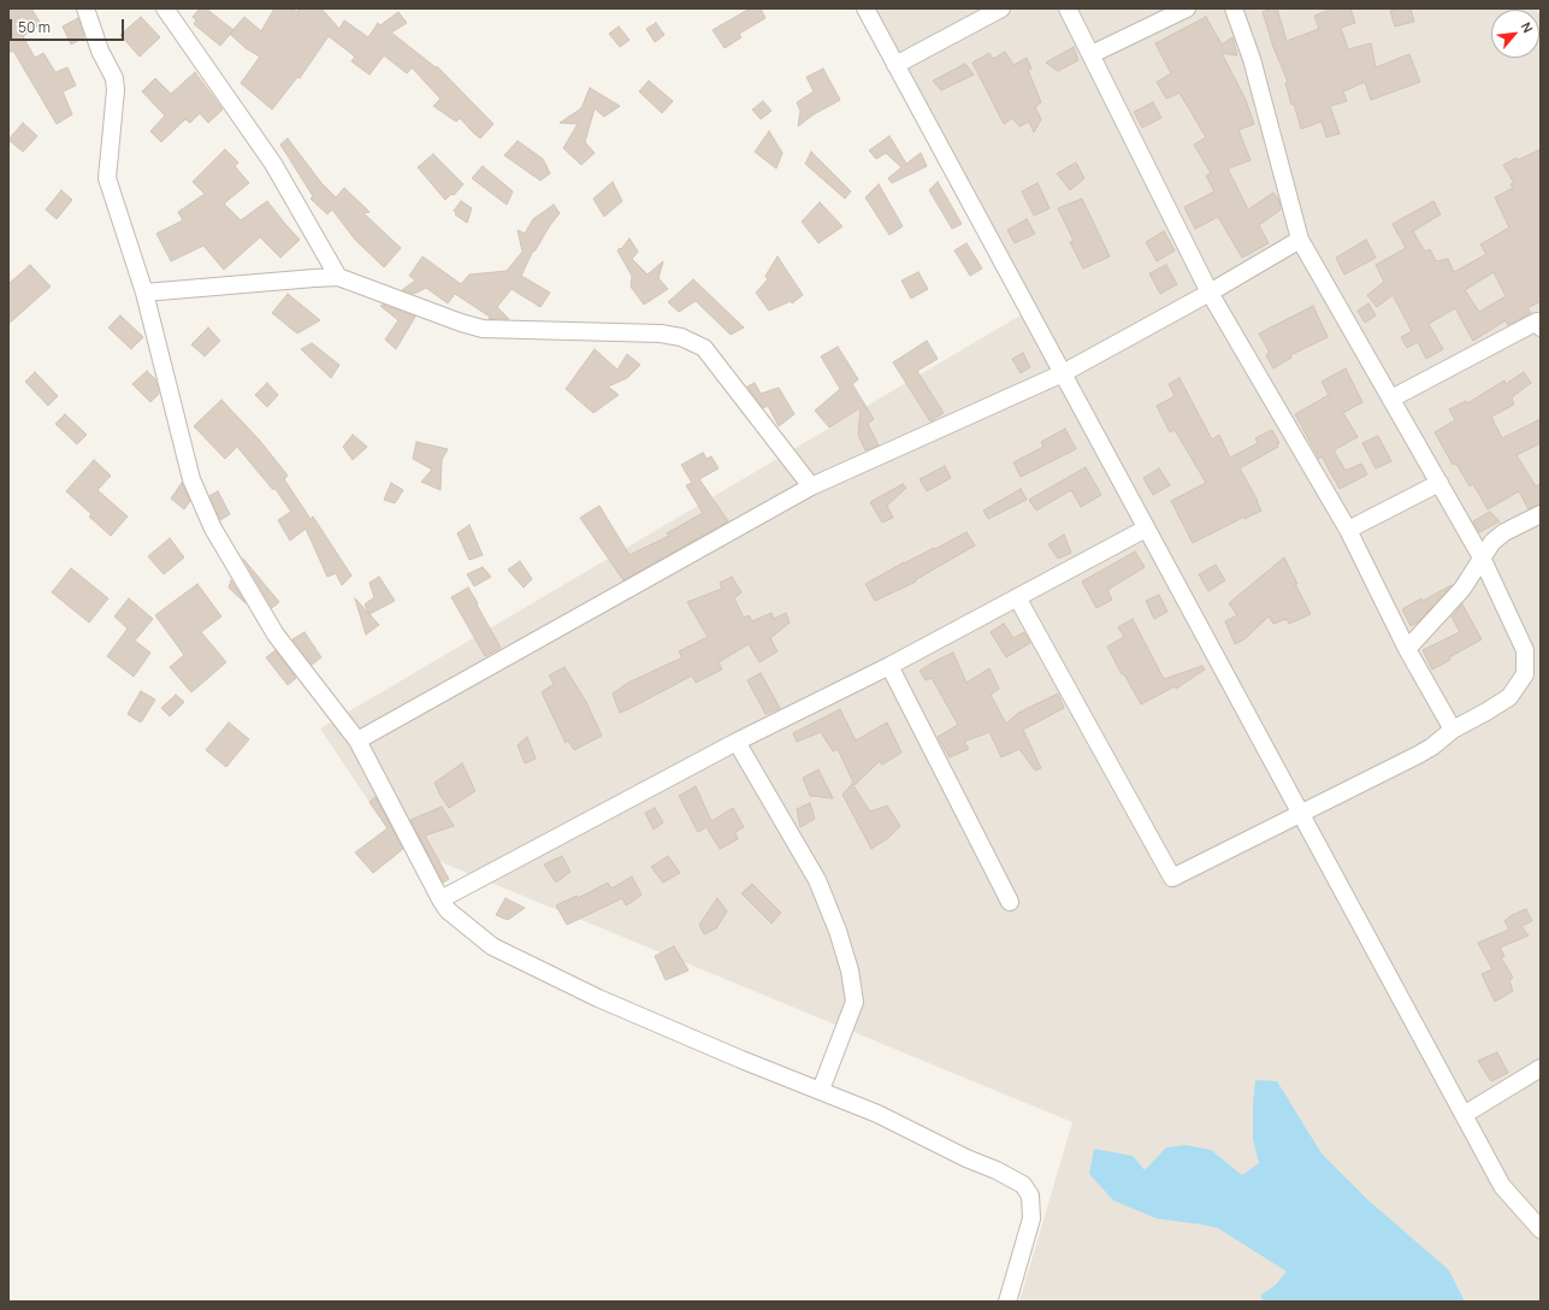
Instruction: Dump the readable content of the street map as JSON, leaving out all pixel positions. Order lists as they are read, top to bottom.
{
  "scale_bar": "50 m",
  "north": "top right"
}
